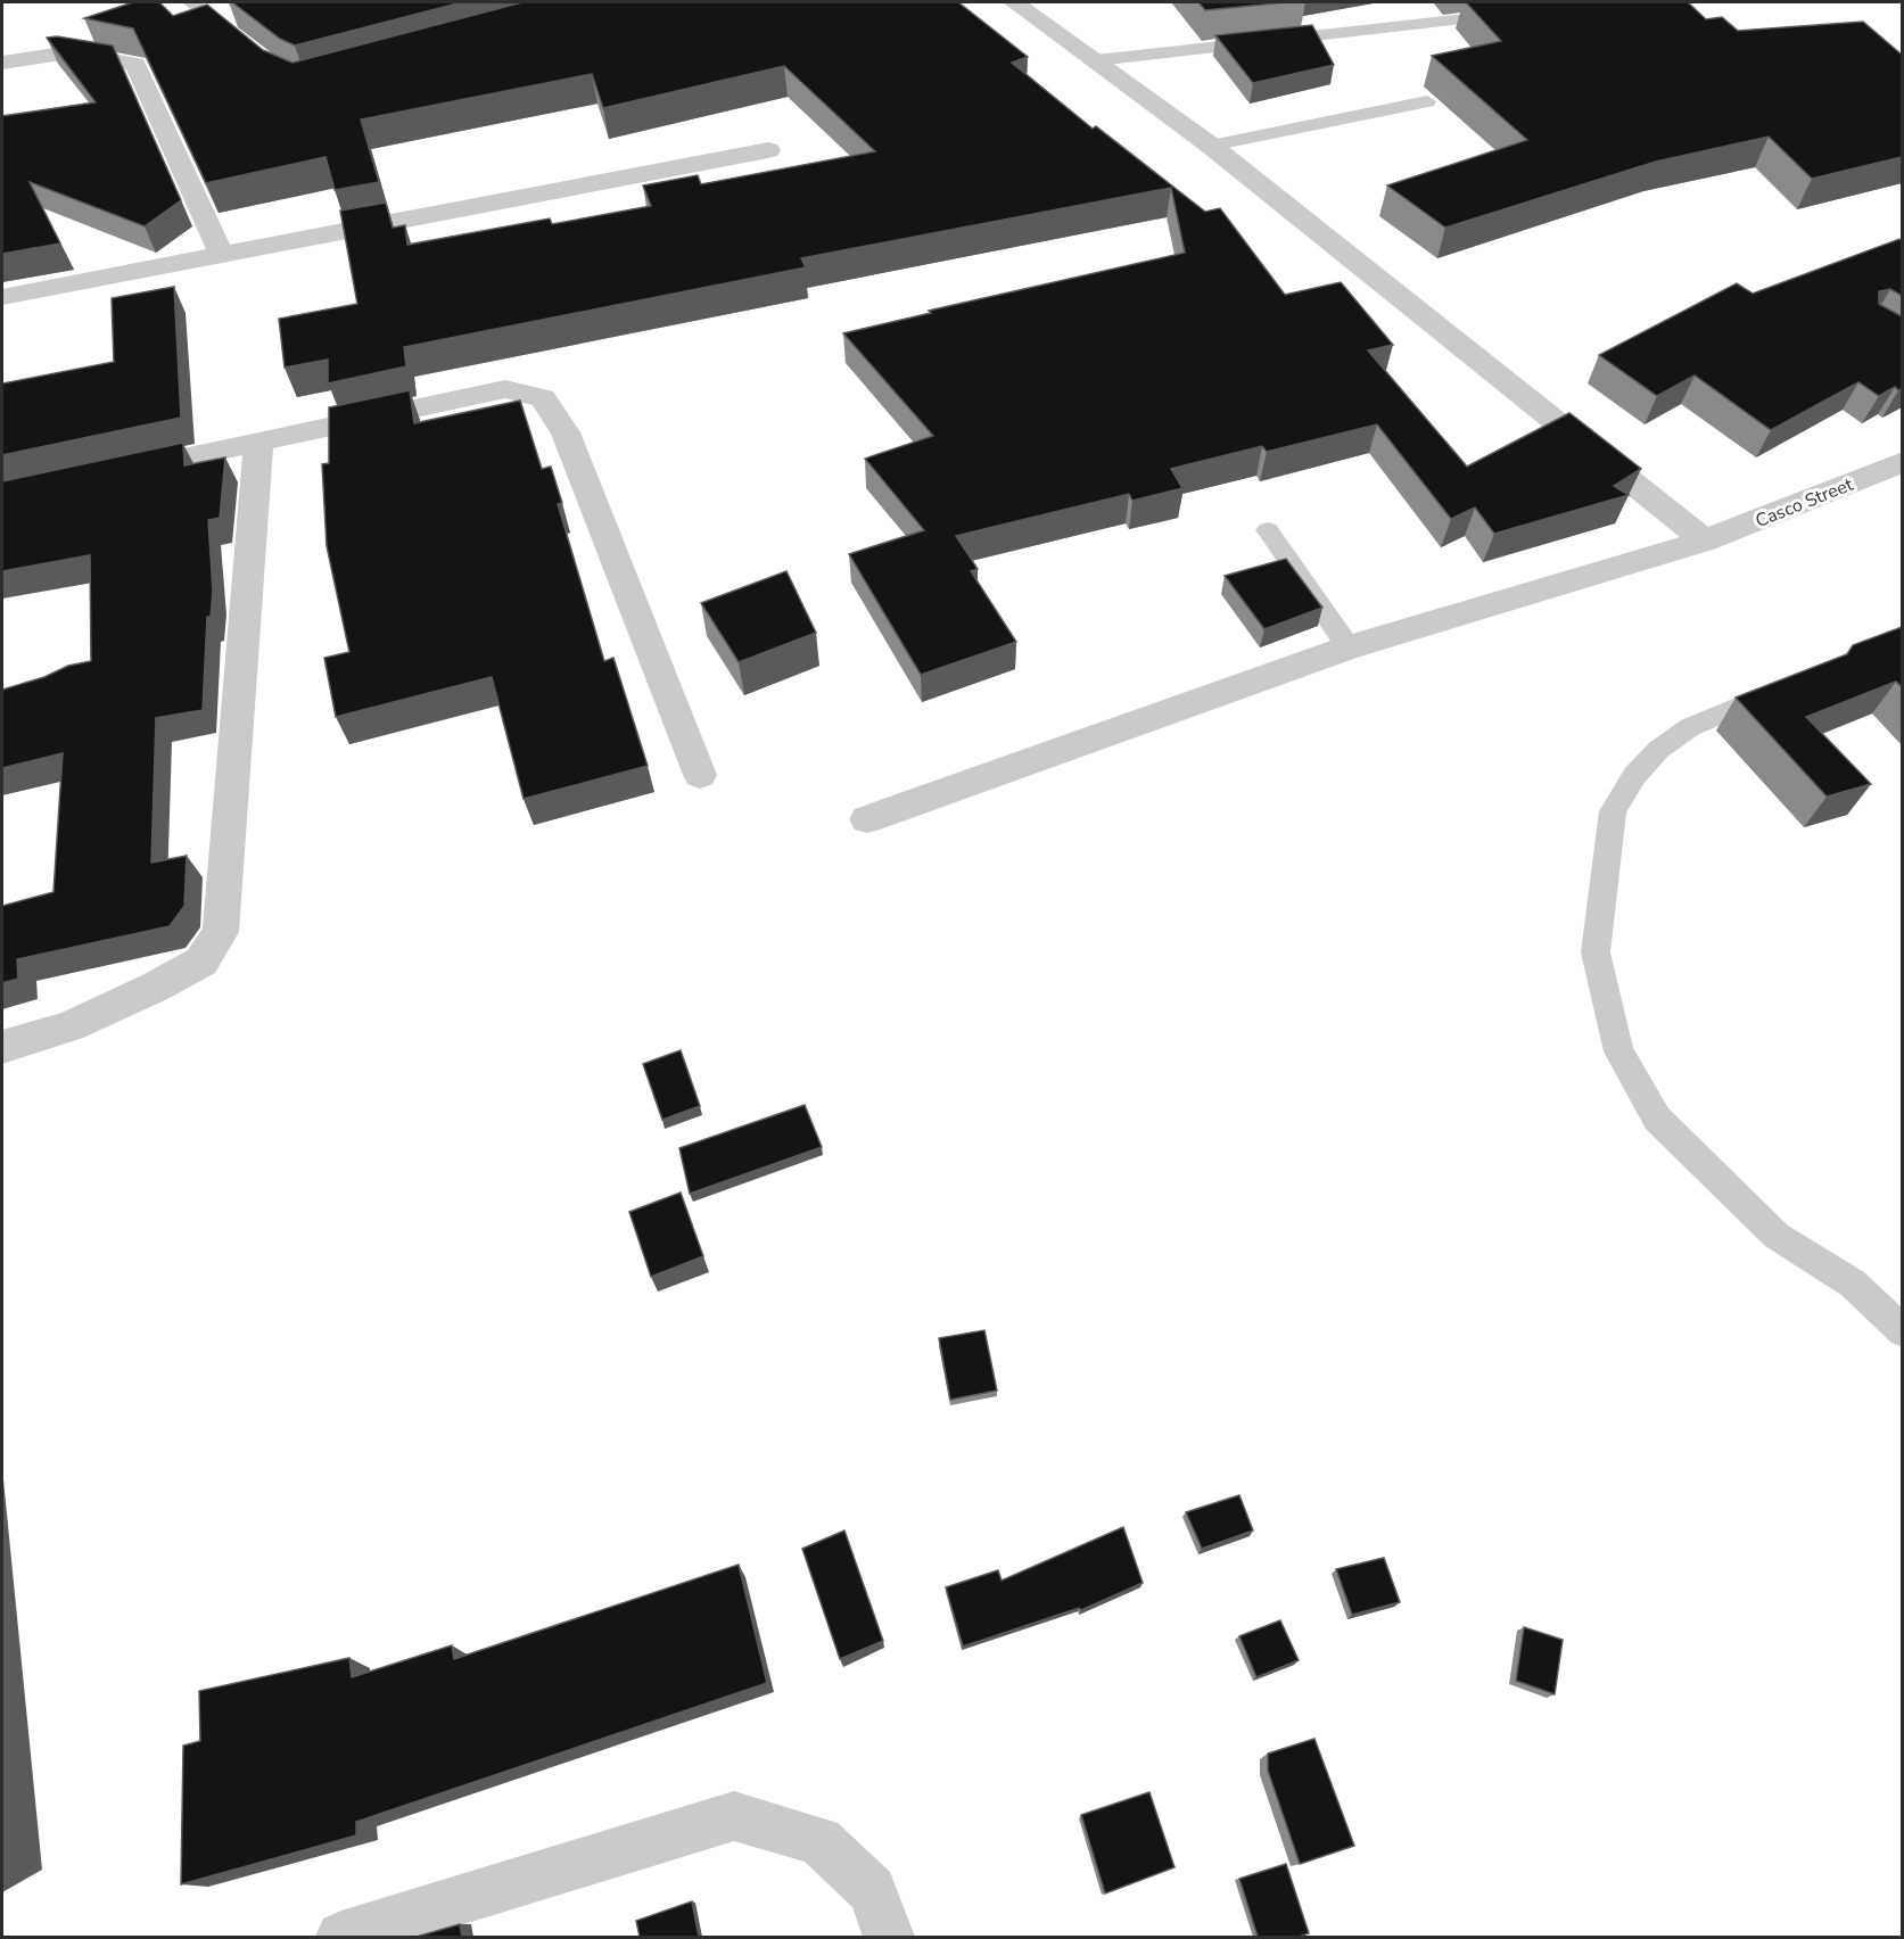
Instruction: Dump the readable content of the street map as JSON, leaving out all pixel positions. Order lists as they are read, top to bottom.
{
  "streets": {
    "street": ["Casco Street"]
  }
}
